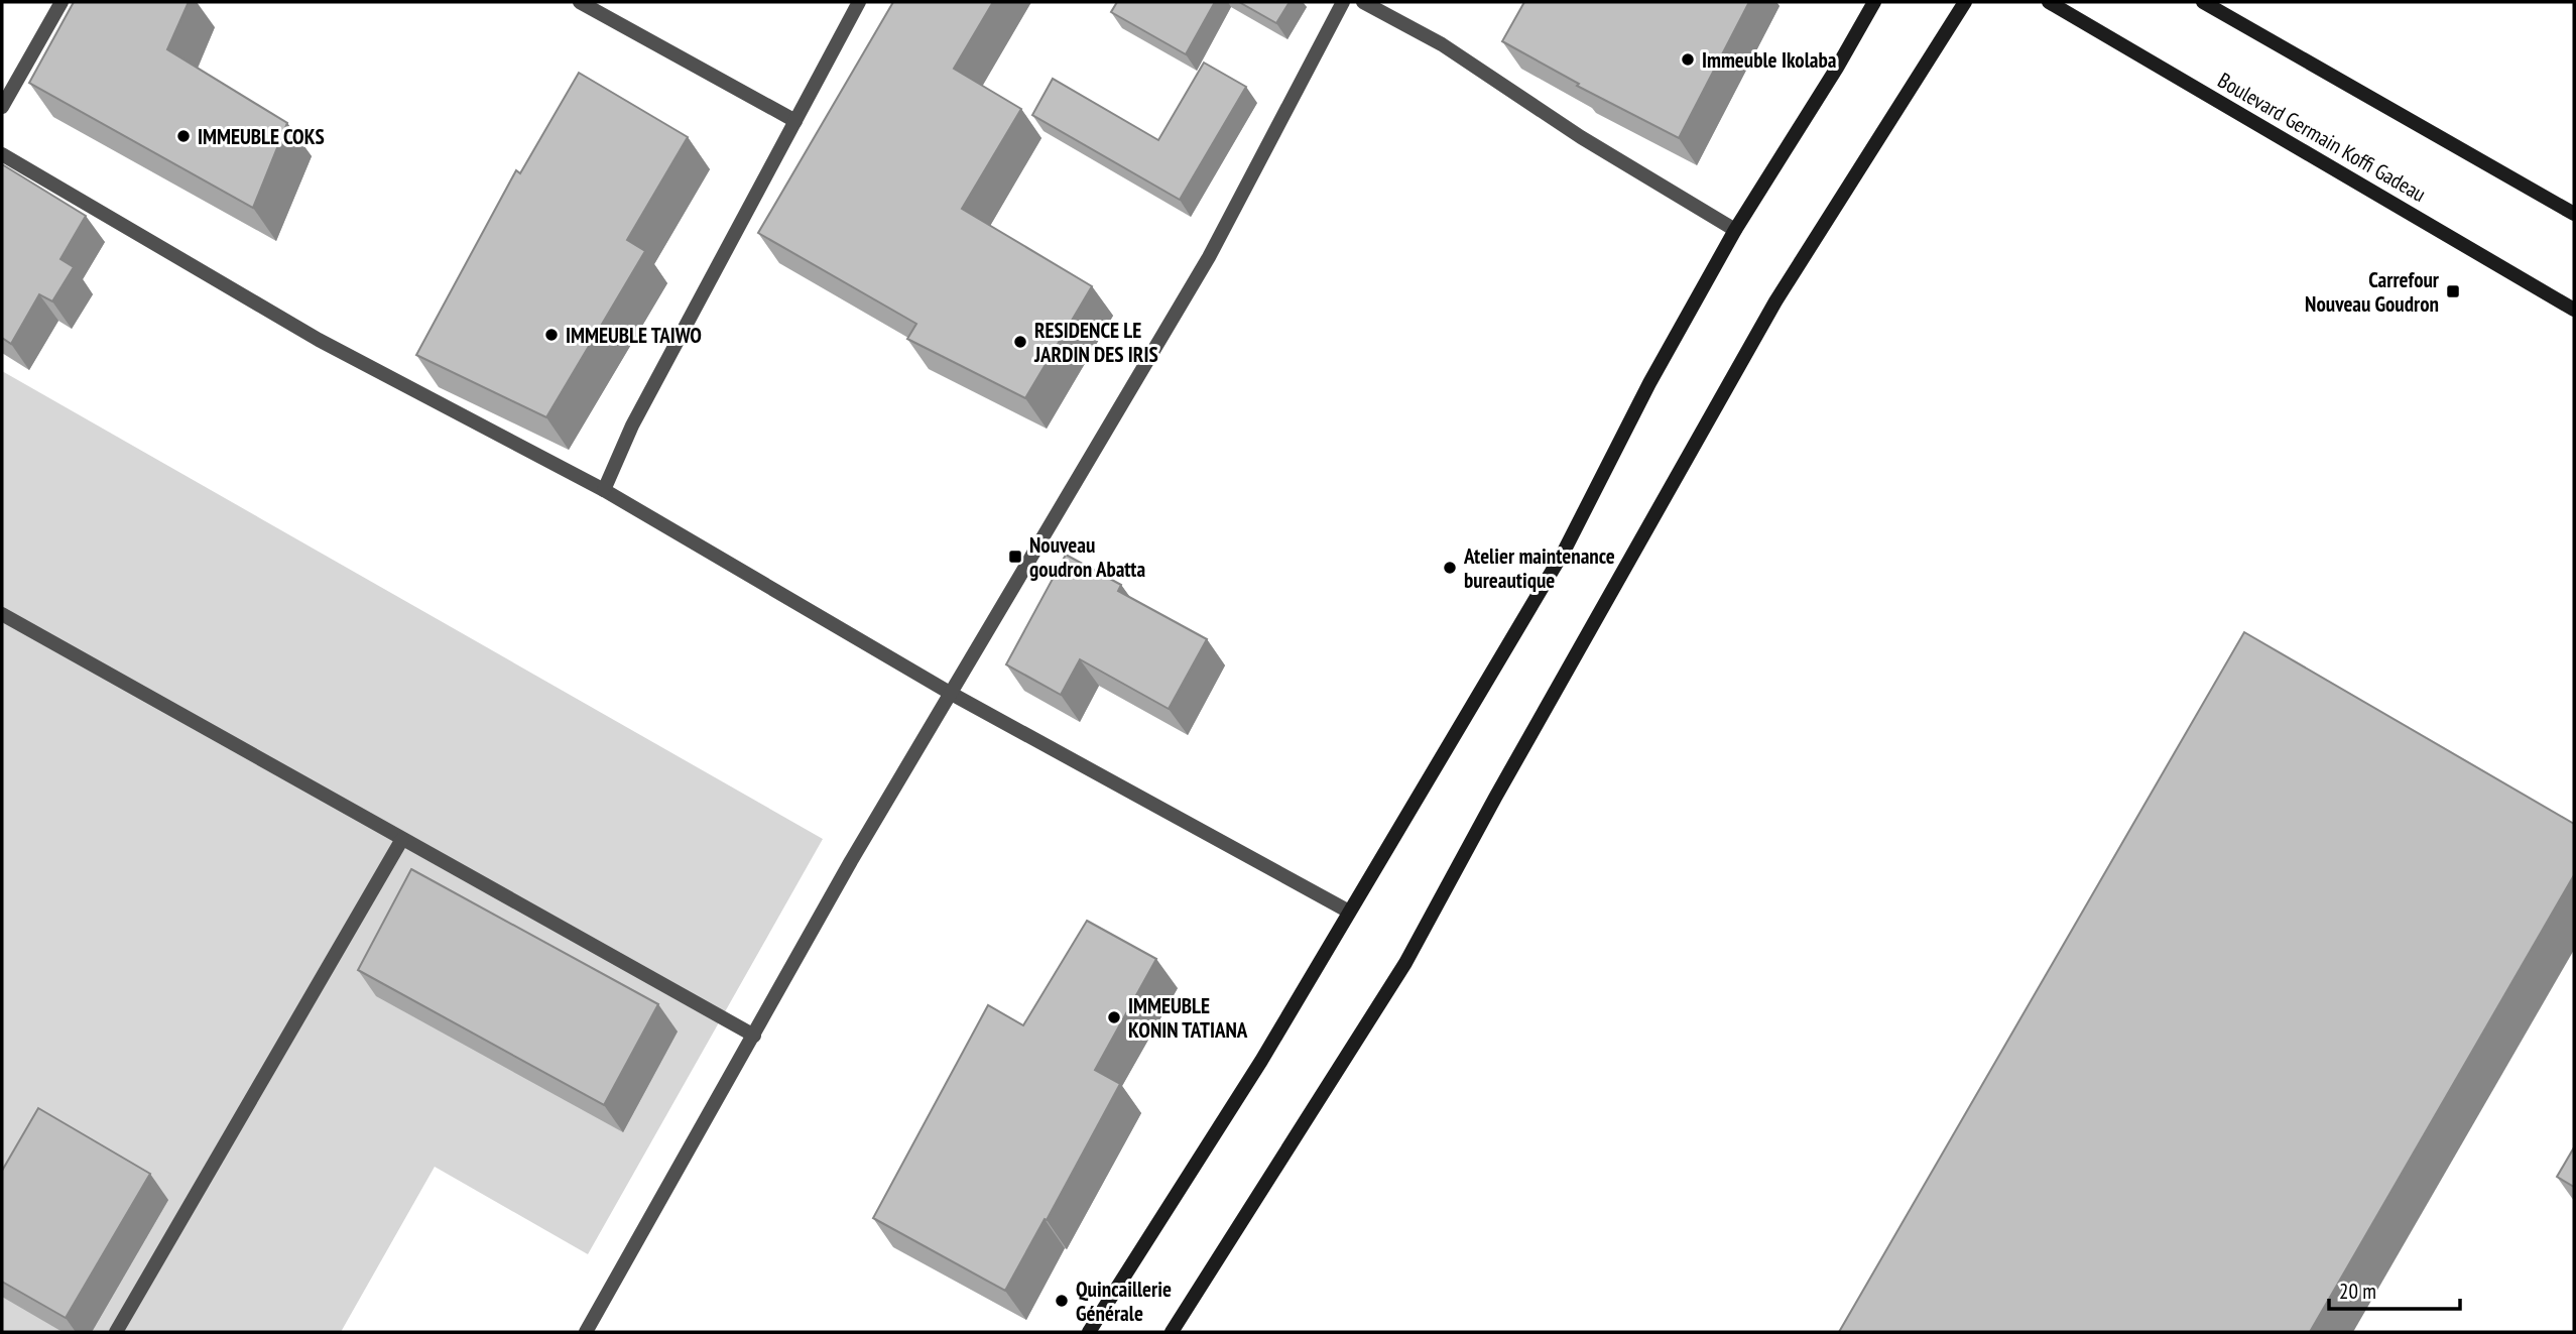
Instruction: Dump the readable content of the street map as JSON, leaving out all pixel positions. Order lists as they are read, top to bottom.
{
  "streets": {
    "main road": ["Boulevard Germain Koffi Gadeau"]
  },
  "places": {
    "other": [
      "Immeuble Ikolaba",
      "IMMEUBLE COKS",
      "IMMEUBLE TAIWO",
      "RESIDENCE LE JARDIN DES IRIS",
      "Atelier maintenance bureautique",
      "IMMEUBLE KONIN TATIANA",
      "Quincaillerie Générale"
    ],
    "transit": ["Carrefour Nouveau Goudron", "Nouveau goudron Abatta"]
  },
  "scale_bar": "20 m"
}
